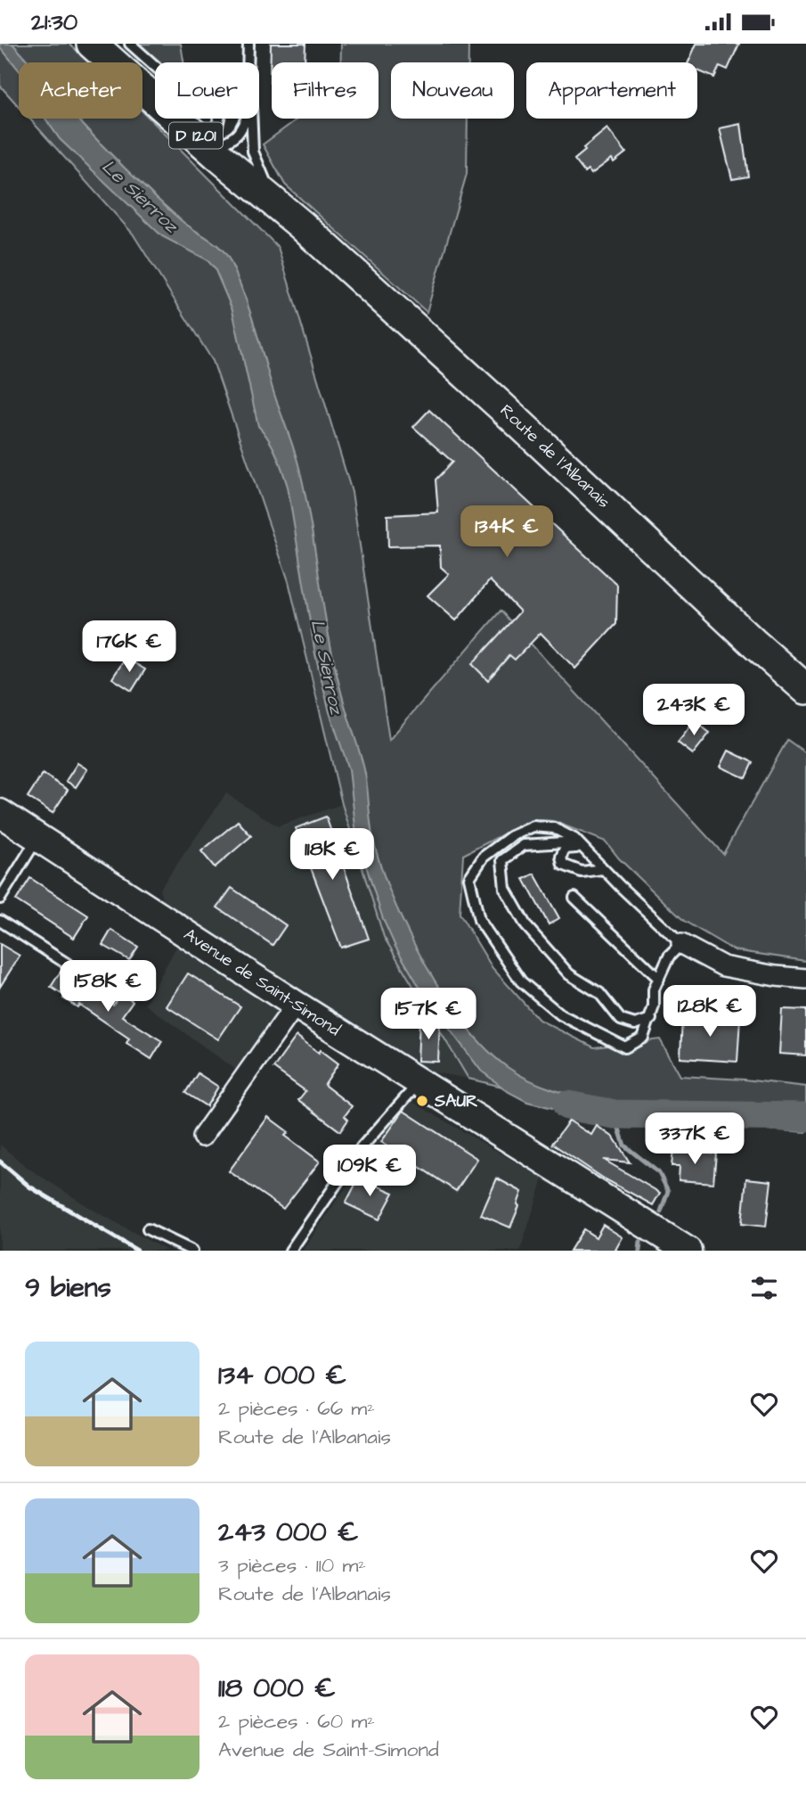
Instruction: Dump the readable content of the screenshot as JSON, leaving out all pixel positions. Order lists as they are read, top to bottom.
{
  "streets": {
    "main road": ["D 1201", "Route de l'Albanais", "Avenue de Saint-Simond"]
  },
  "crossings": [
    ["D 1201", "Route de l'Albanais"]
  ],
  "water": ["Le Sierroz"],
  "places": ["SAUR"],
  "page": {
    "status": "21:30",
    "chip": [
      "Acheter",
      "Louer",
      "Filtres",
      "Nouveau",
      "Appartement"
    ],
    "price": [
      "134K €",
      "176K €",
      "243K €",
      "118K €",
      "158K €",
      "128K €",
      "157K €",
      "337K €",
      "109K €"
    ],
    "heading": "9 biens",
    "list": [
      {
        "name": "134 000 €",
        "note": "2 pièces · 66 m² · Route de l'Albanais"
      },
      {
        "name": "243 000 €",
        "note": "3 pièces · 110 m² · Route de l'Albanais"
      },
      {
        "name": "118 000 €",
        "note": "2 pièces · 60 m² · Avenue de Saint-Simond"
      }
    ]
  }
}
